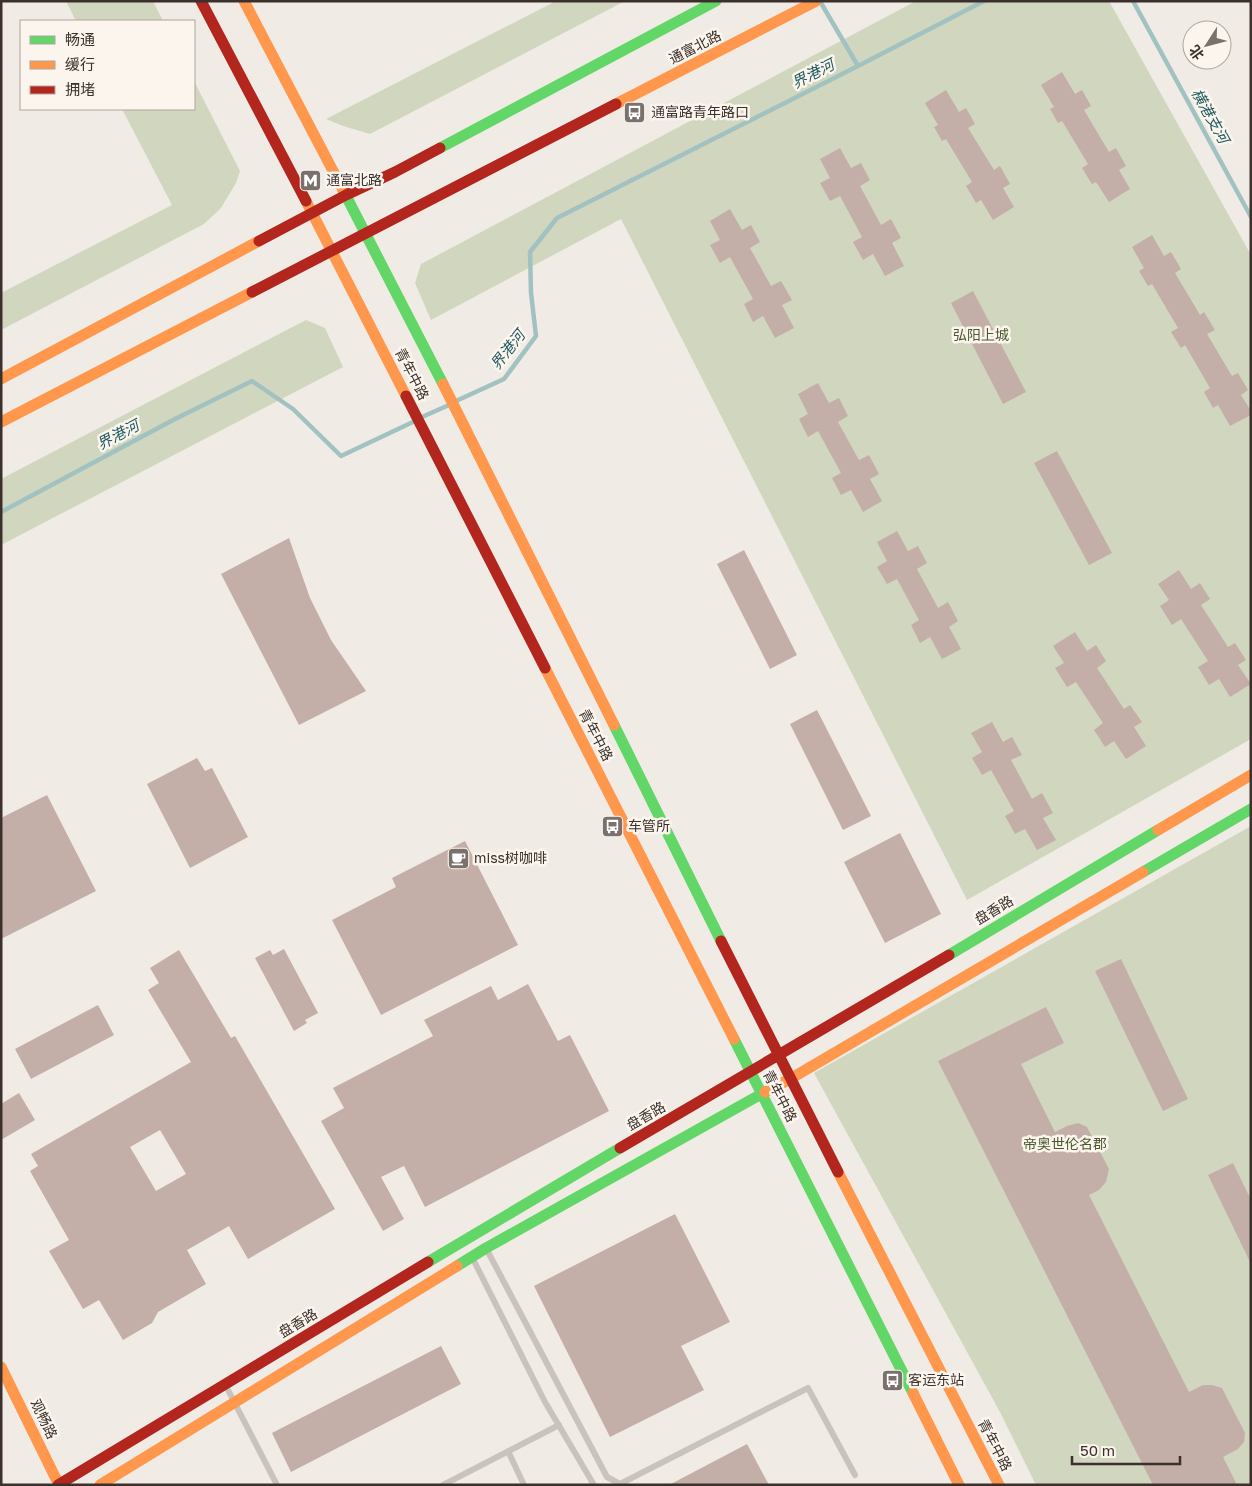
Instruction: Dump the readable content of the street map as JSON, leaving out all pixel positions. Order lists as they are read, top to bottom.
{
  "streets": {
    "main road": [
      "通富北路",
      "青年中路",
      "盘香路",
      "观畅路"
    ]
  },
  "crossings": [
    ["通富北路", "青年中路"],
    ["青年中路", "盘香路"],
    ["盘香路", "观畅路"]
  ],
  "water": ["界港河", "横港支河"],
  "parks": ["弘阳上城", "帝奥世伦名郡"],
  "places": {
    "bus stop": ["通富路青年路口", "车管所", "客运东站"],
    "metro station": ["通富北路"],
    "cafe": ["miss树咖啡"]
  },
  "legend": ["畅通", "缓行", "拥堵"],
  "scale_bar": "50 m",
  "north": "bottom left"
}
